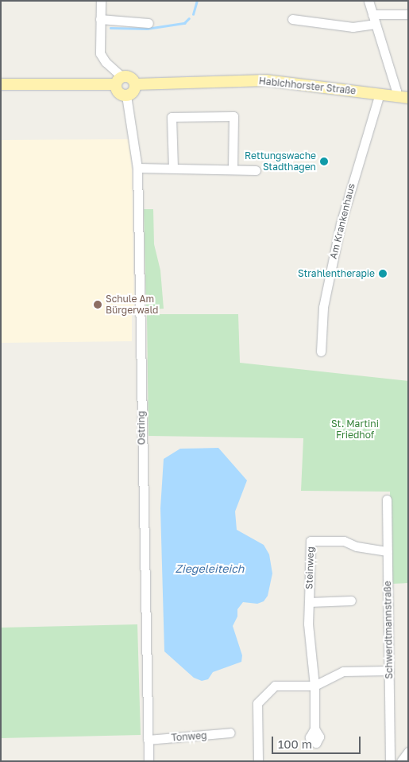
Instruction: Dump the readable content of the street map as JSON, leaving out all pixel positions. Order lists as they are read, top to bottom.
{
  "streets": {
    "main road": ["Habichhorster Straße"],
    "street": [
      "Am Krankenhaus",
      "Ostring",
      "Steinweg",
      "Schwerdtmannstraße",
      "Tonweg"
    ]
  },
  "crossings": [
    ["Habichhorster Straße", "Am Krankenhaus"],
    ["Habichhorster Straße", "Ostring"],
    ["Ostring", "Tonweg"],
    ["Steinweg", "Schwerdtmannstraße"]
  ],
  "water": ["Ziegeleiteich"],
  "parks": ["St. Martini Friedhof"],
  "places": ["Rettungswache Stadthagen", "Strahlentherapie", "Schule Am Bürgerwald"],
  "scale_bar": "100 m"
}
